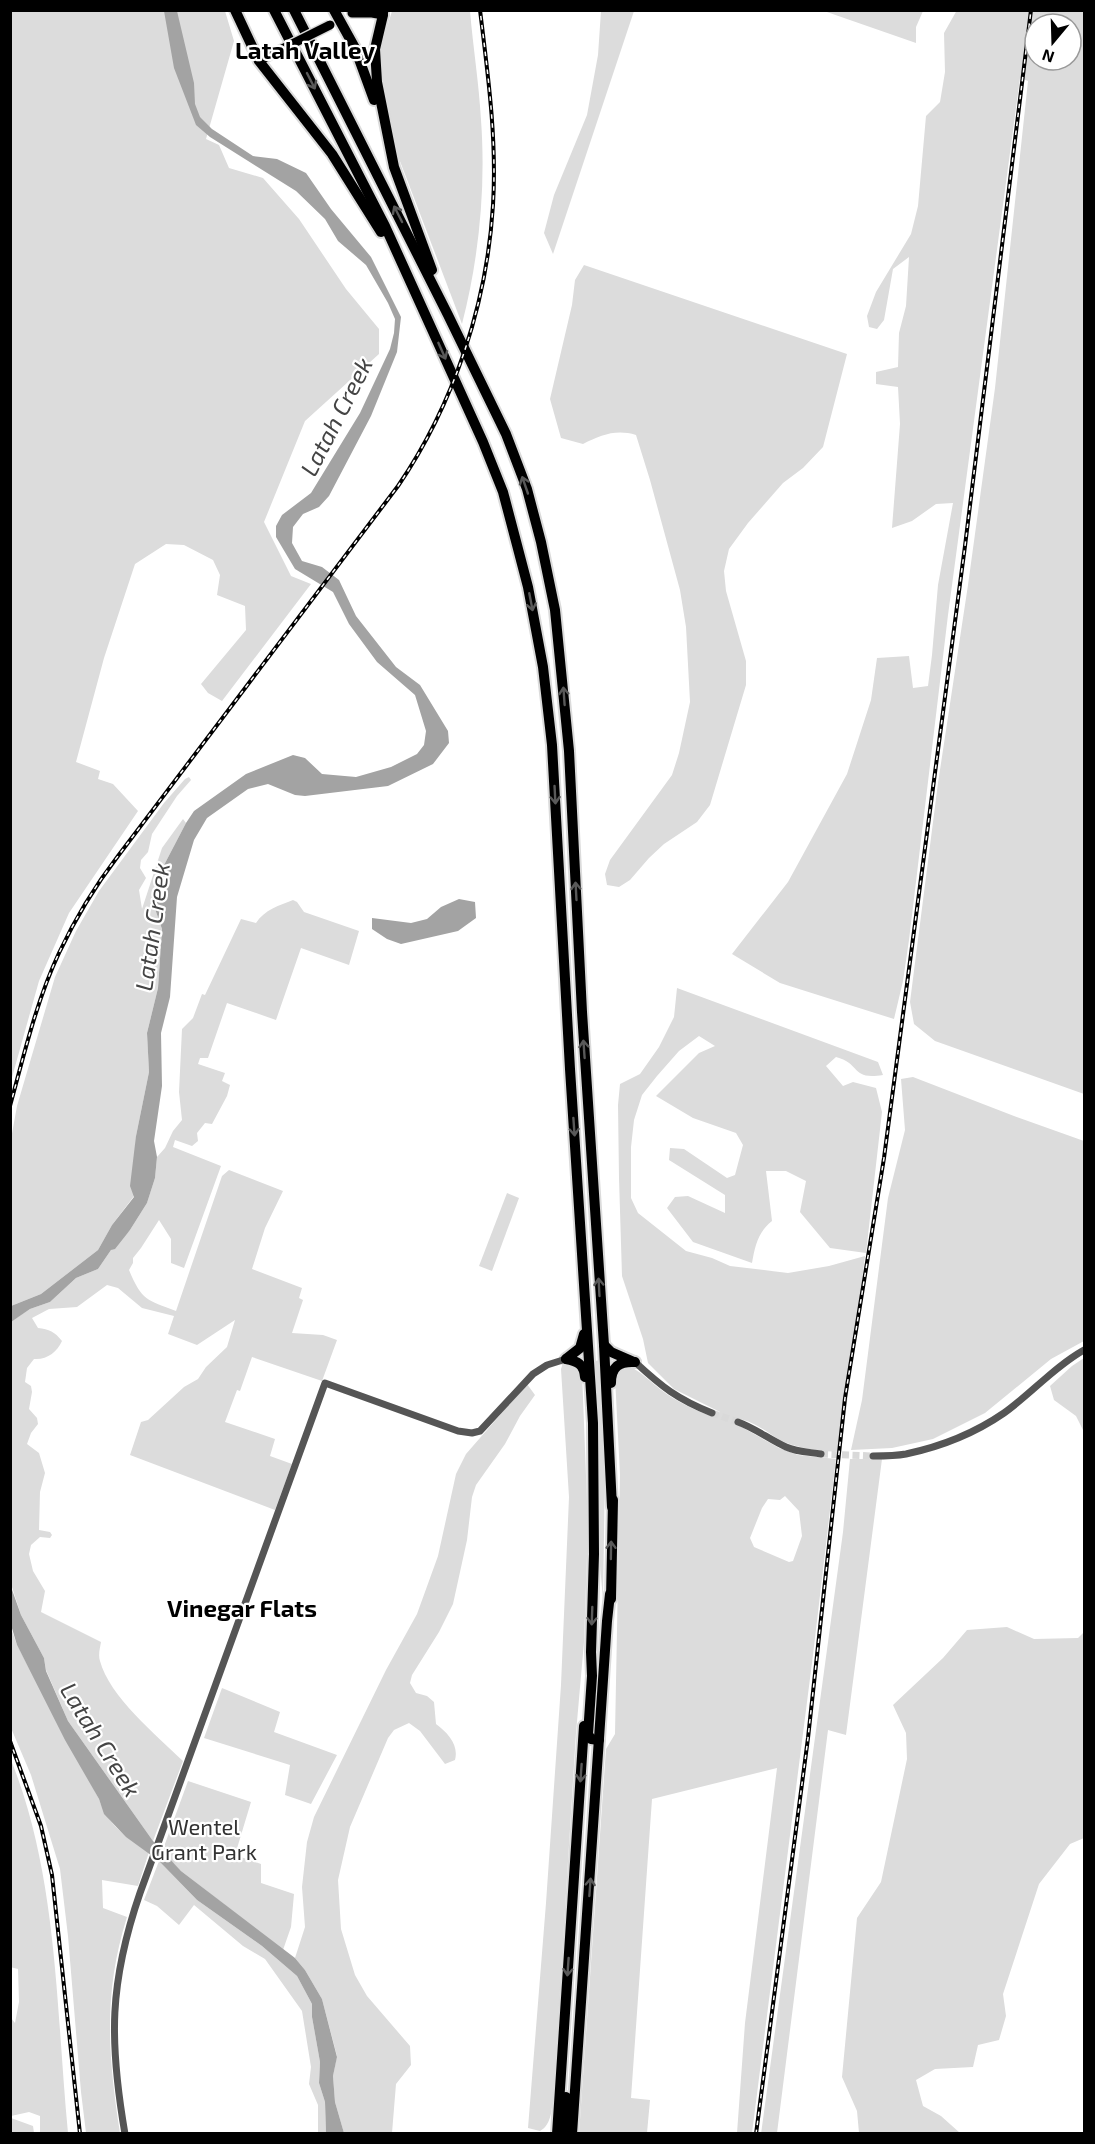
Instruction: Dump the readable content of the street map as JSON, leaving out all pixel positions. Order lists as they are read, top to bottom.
{
  "districts": ["Latah Valley", "Vinegar Flats"],
  "water": ["Latah Creek"],
  "parks": ["Wentel Grant Park"],
  "north": "bottom"
}
